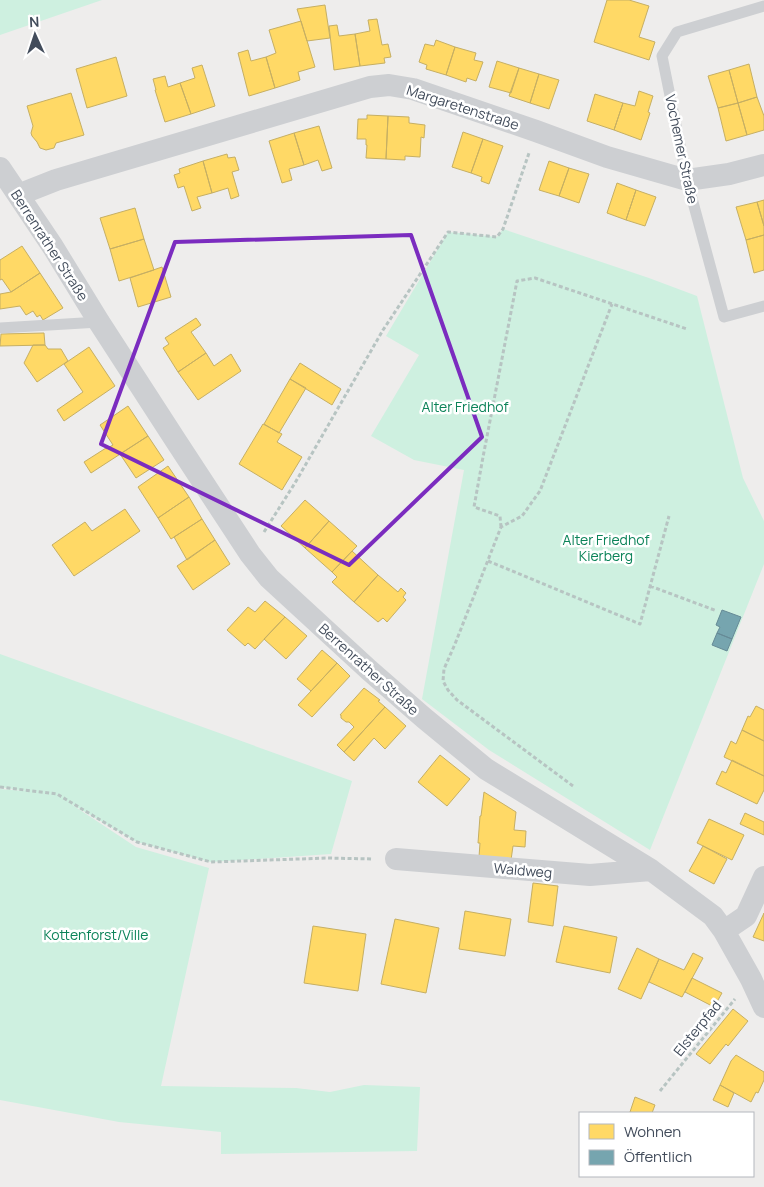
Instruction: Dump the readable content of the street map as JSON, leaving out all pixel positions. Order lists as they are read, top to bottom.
{
  "streets": {
    "street": ["Margaretenstraße", "Berrenrather Straße", "Waldweg"],
    "lane": ["Vochemer Straße"],
    "path": ["Elsterpfad"]
  },
  "crossings": [
    ["Margaretenstraße", "Vochemer Straße"],
    ["Margaretenstraße", "Berrenrather Straße"],
    ["Berrenrather Straße", "Waldweg"],
    ["Berrenrather Straße", "Elsterpfad"]
  ],
  "parks": ["Alter Friedhof", "Alter Friedhof Kierberg", "Kottenforst/Ville"],
  "legend": ["Wohnen", "Öffentlich"],
  "north": "top"
}
